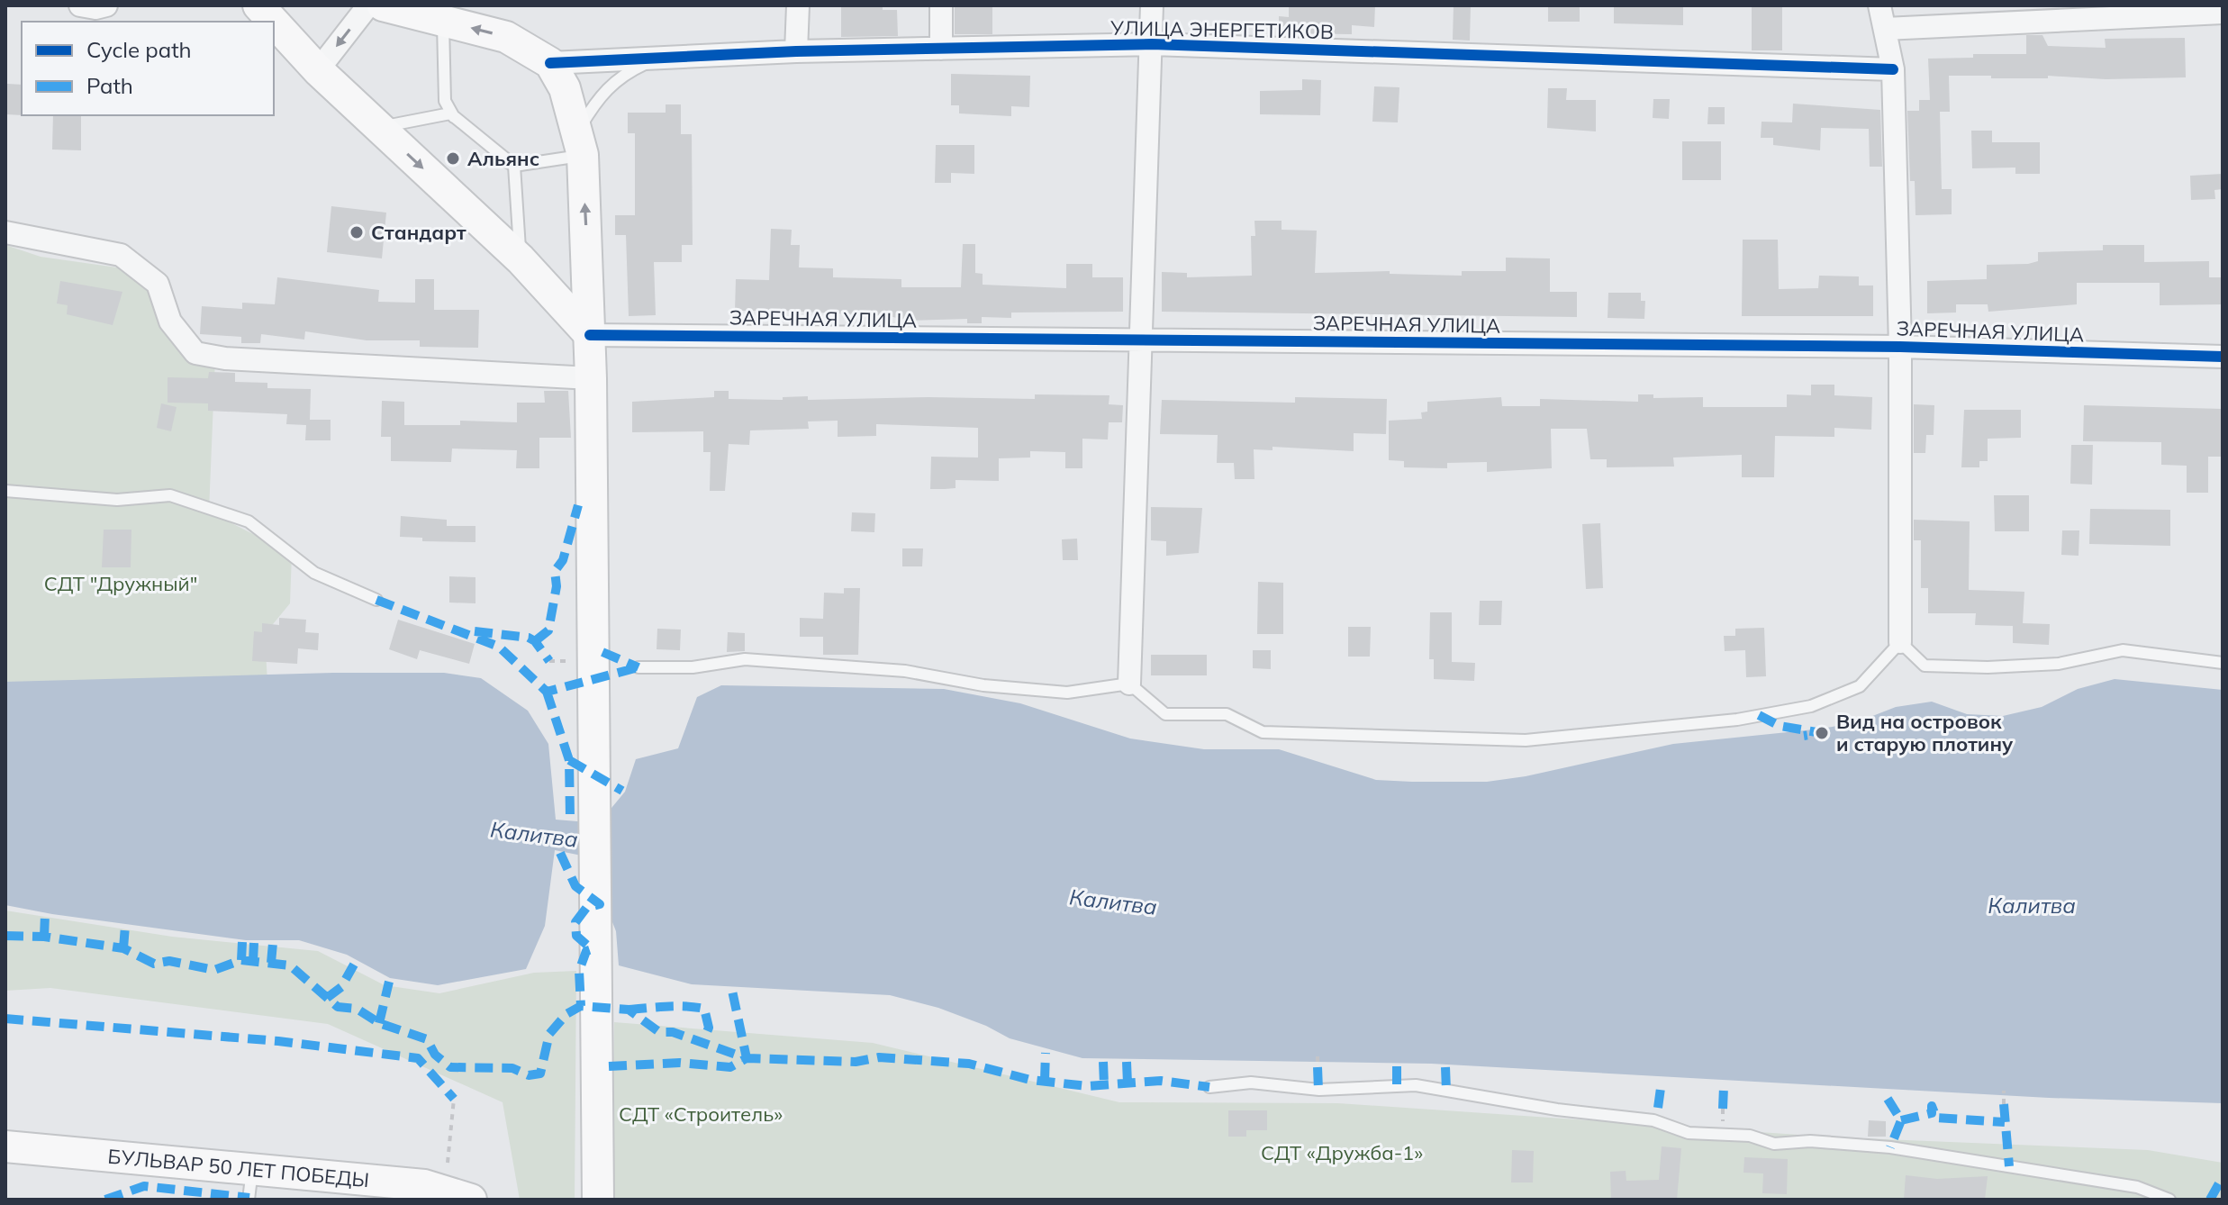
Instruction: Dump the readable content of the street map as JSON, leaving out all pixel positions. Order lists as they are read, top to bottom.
{
  "streets": {
    "main road": ["БУЛЬВАР 50 ЛЕТ ПОБЕДЫ"],
    "street": ["УЛИЦА ЭНЕРГЕТИКОВ", "ЗАРЕЧНАЯ УЛИЦА"]
  },
  "water": ["Калитва"],
  "parks": ["СДТ \"Дружный\"", "СДТ «Строитель»", "СДТ «Дружба-1»"],
  "places": ["Альянс", "Стандарт", "Вид на островок и старую плотину"],
  "legend": ["Cycle path", "Path"]
}
